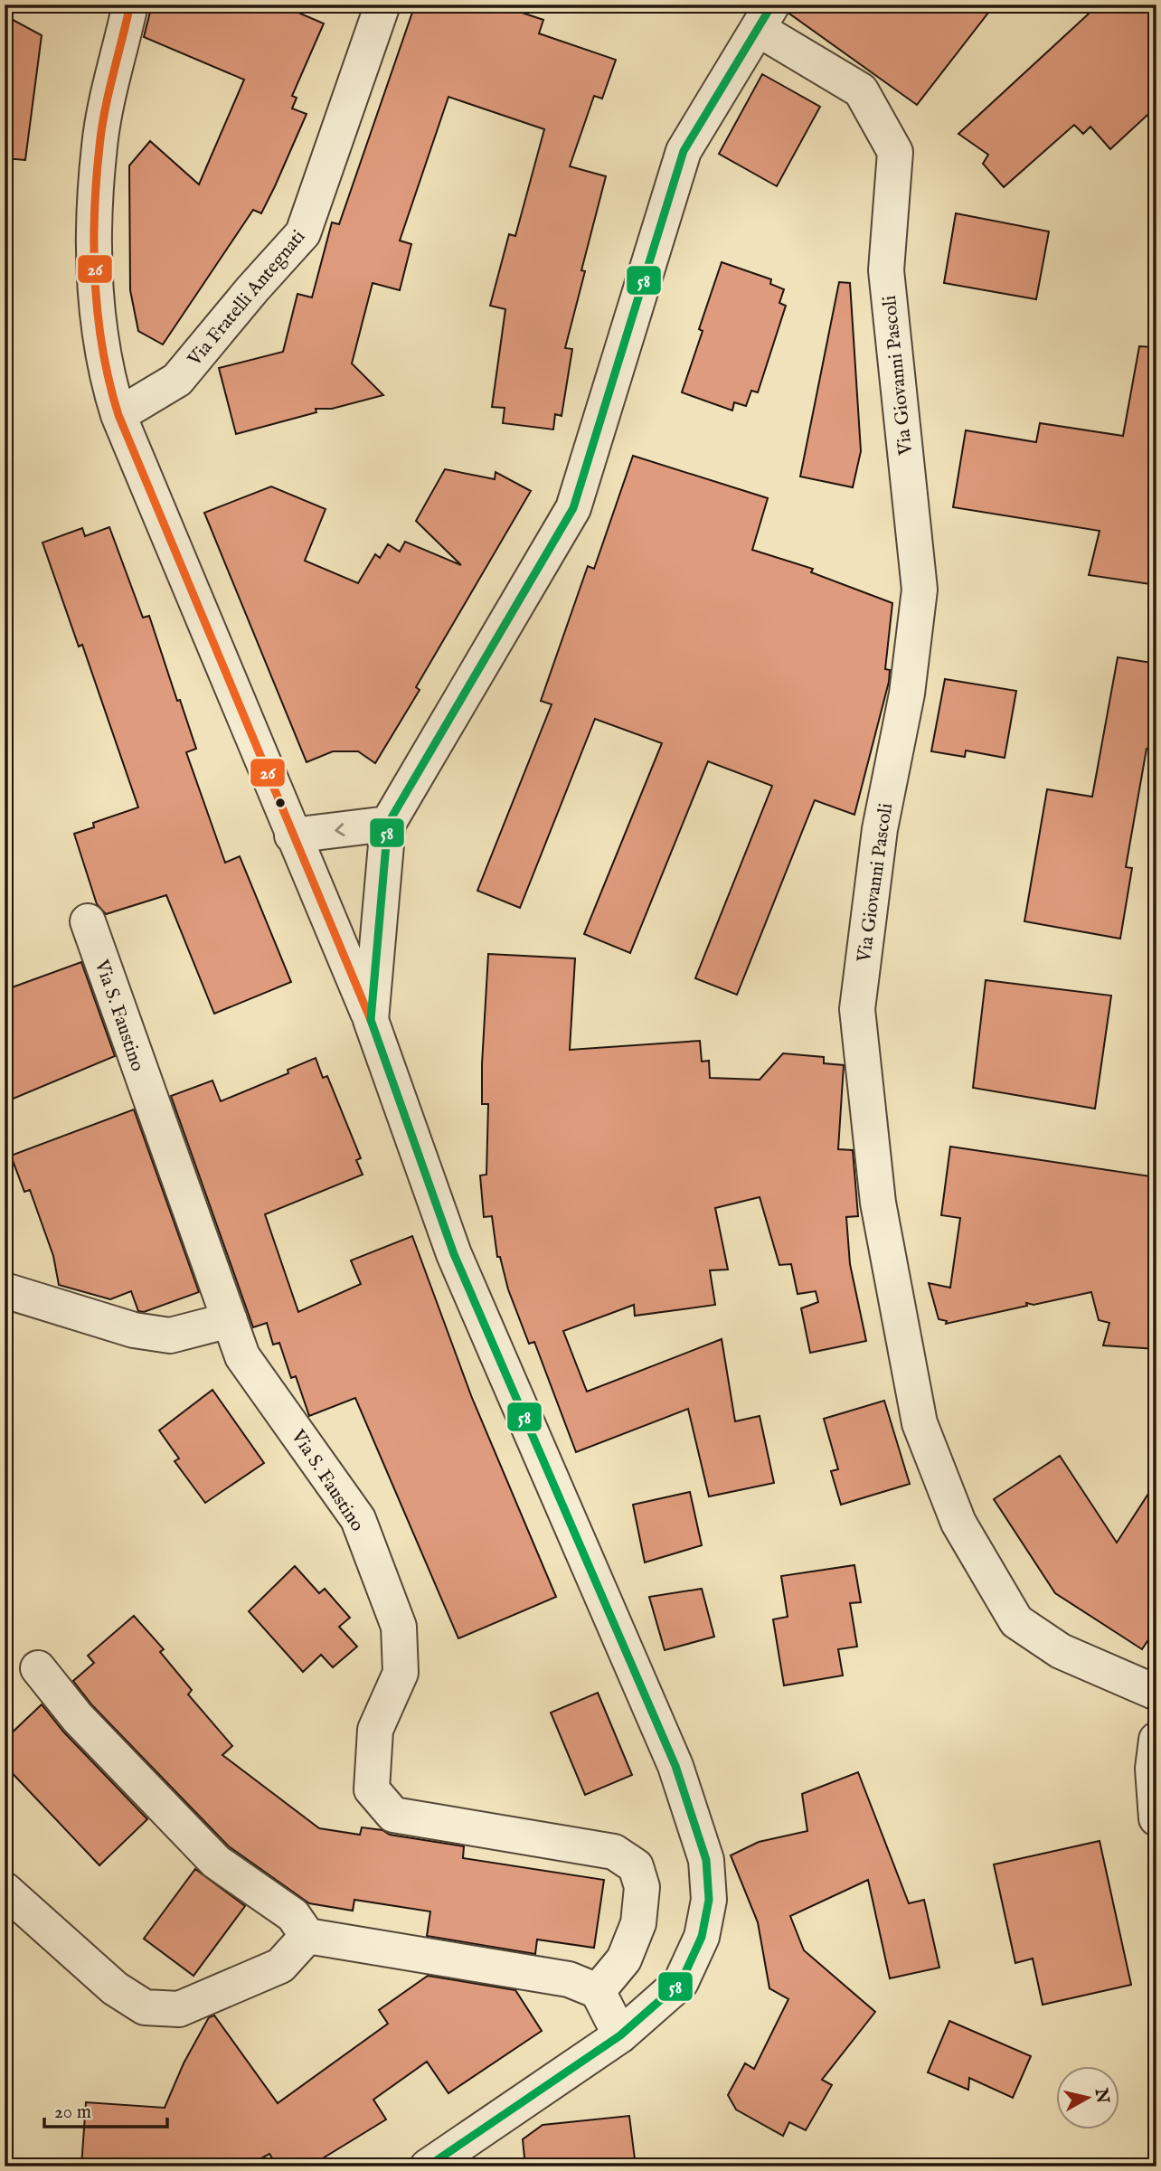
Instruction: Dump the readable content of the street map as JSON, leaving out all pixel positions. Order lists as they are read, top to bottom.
{
  "streets": {
    "street": ["Via Fratelli Antegnati", "Via Giovanni Pascoli", "Via S. Faustino"]
  },
  "lines": ["transit line 26", "transit line 58"],
  "scale_bar": "20 m",
  "north": "right"
}
